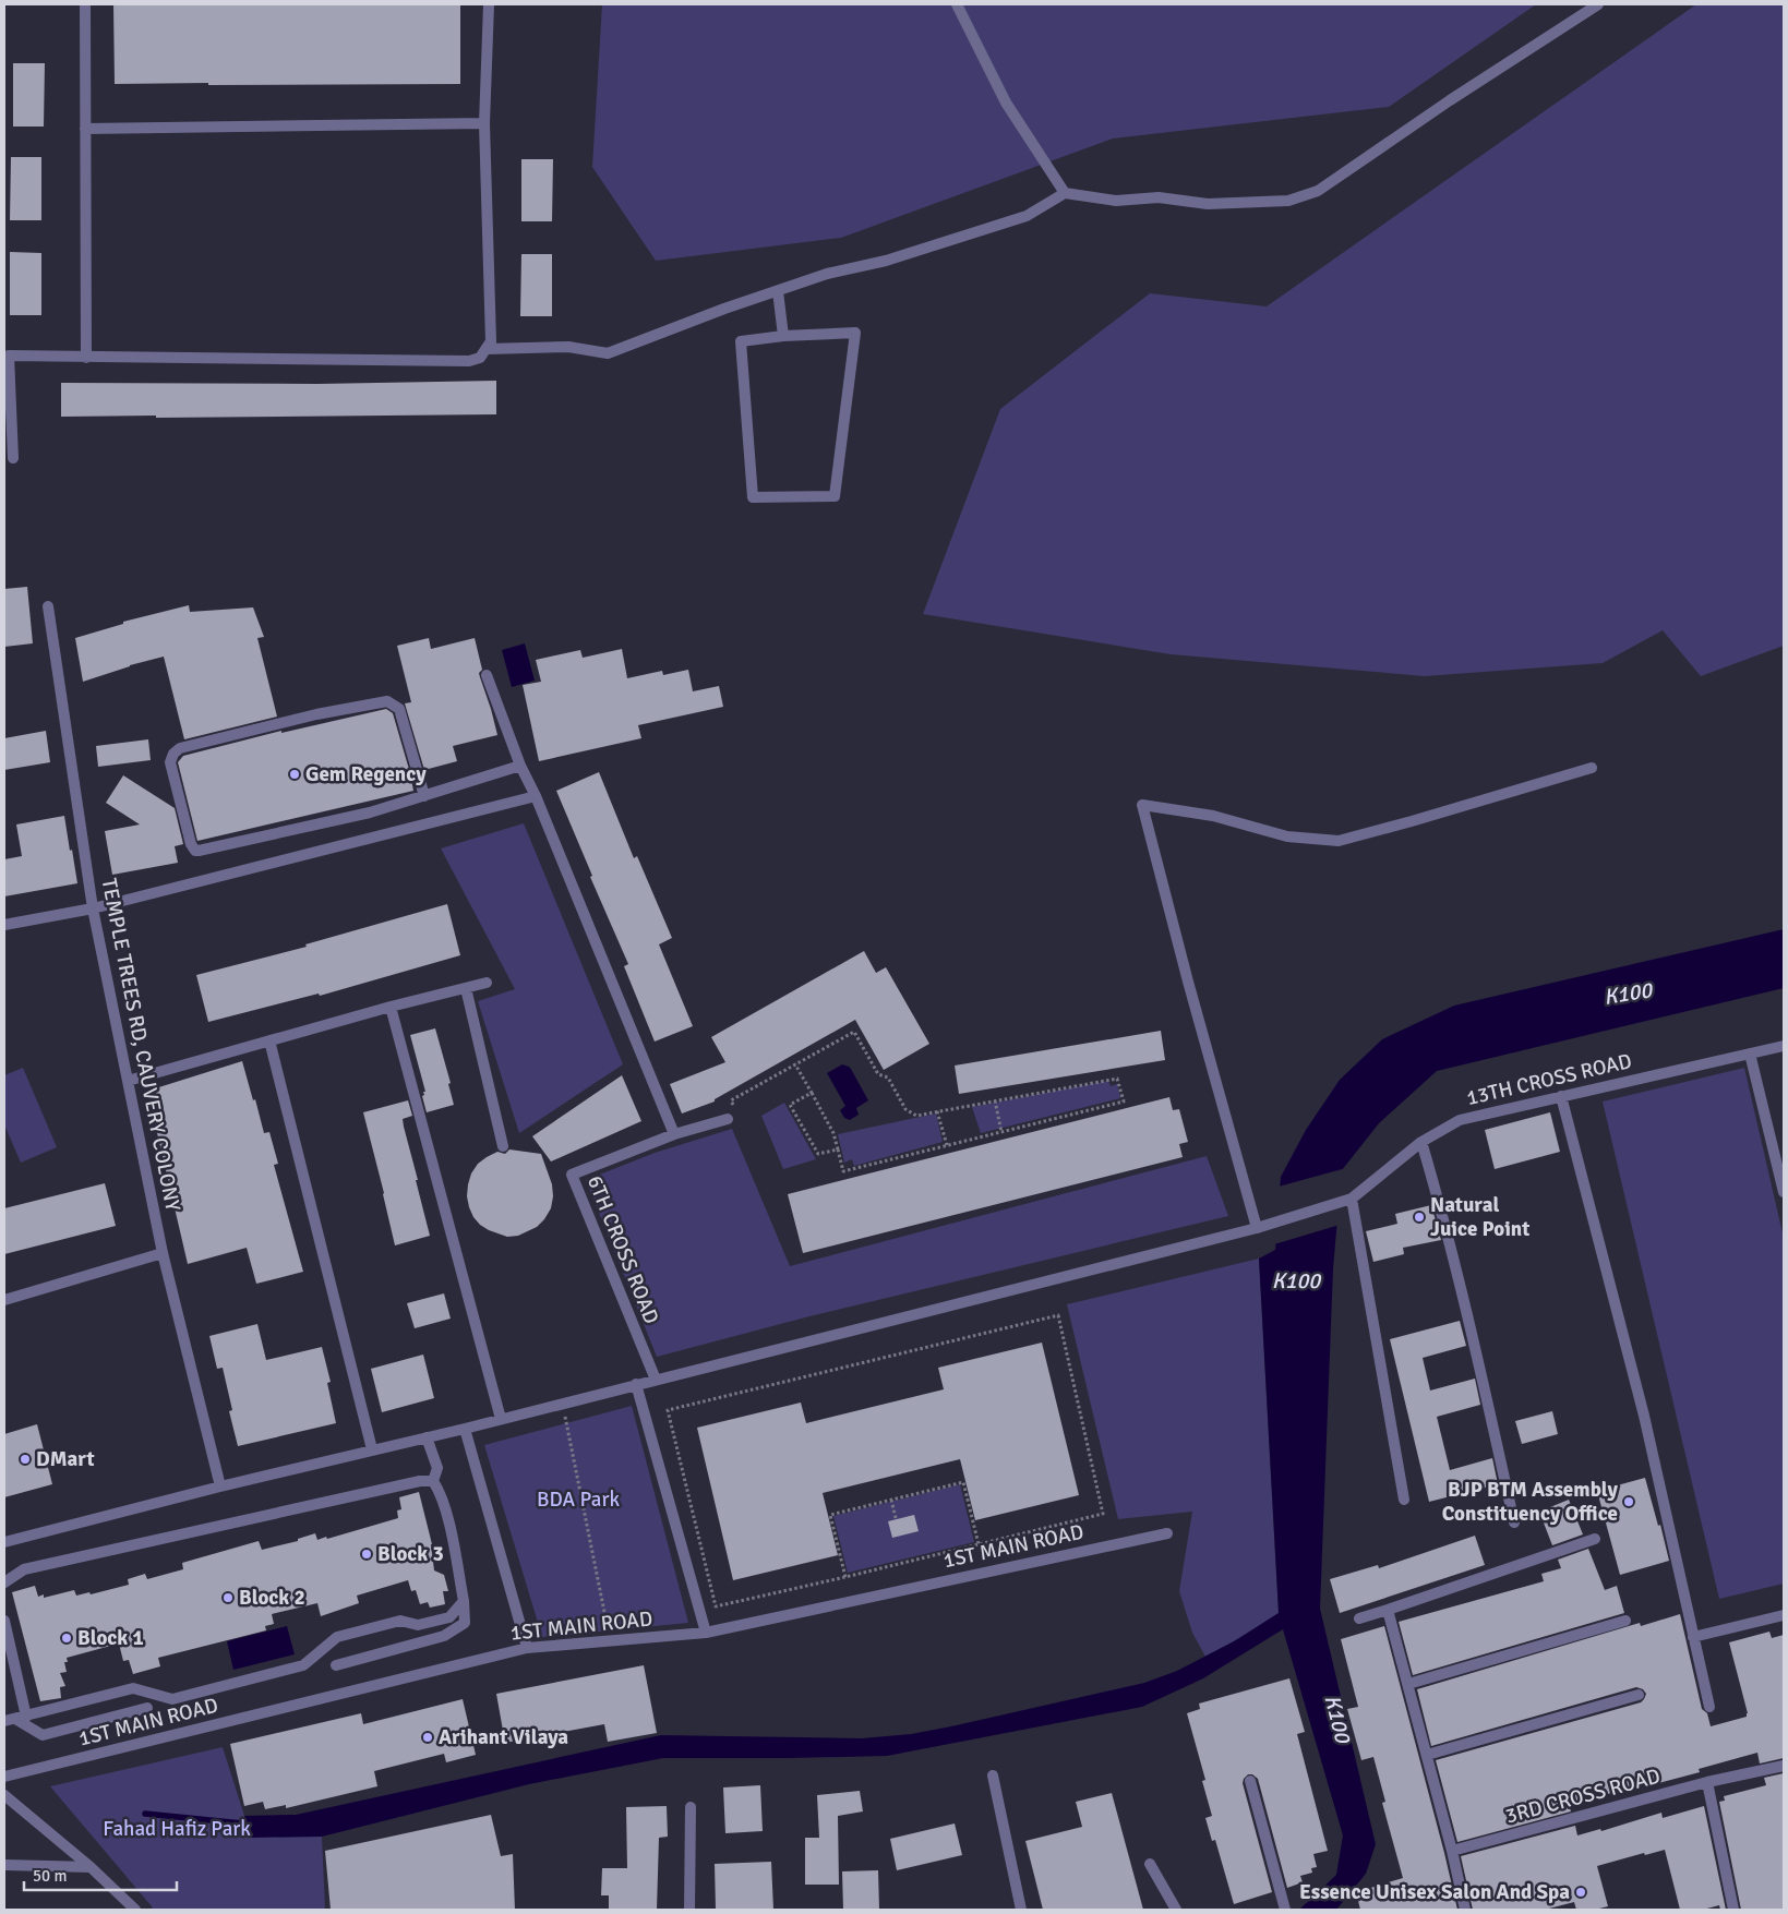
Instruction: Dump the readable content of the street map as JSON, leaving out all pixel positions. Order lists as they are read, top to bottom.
{
  "streets": {
    "street": [
      "TEMPLE TREES RD, CAUVERY COLONY",
      "13TH CROSS ROAD",
      "6TH CROSS ROAD",
      "1ST MAIN ROAD",
      "3RD CROSS ROAD"
    ]
  },
  "water": ["K100"],
  "parks": ["BDA Park", "Fahad Hafiz Park"],
  "places": [
    "Gem Regency",
    "Natural Juice Point",
    "DMart",
    "BJP BTM Assembly Constituency Office",
    "Block 3",
    "Block 2",
    "Block 1",
    "Arihant Vilaya",
    "Essence Unisex Salon And Spa"
  ],
  "scale_bar": "50 m"
}
